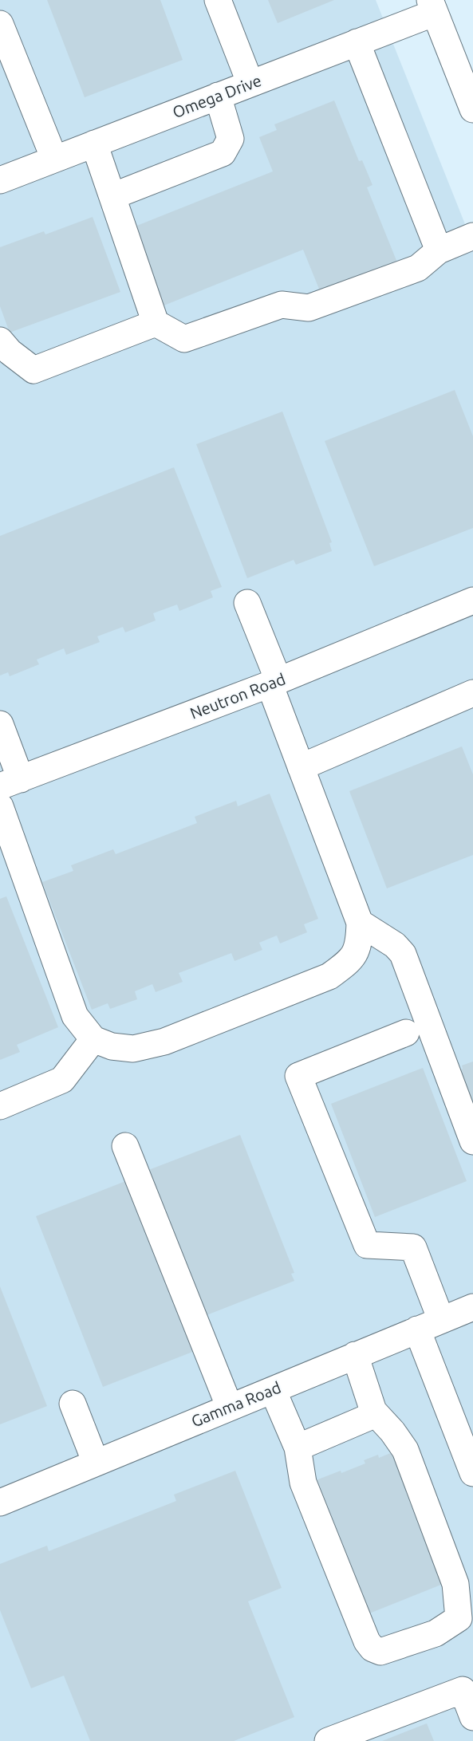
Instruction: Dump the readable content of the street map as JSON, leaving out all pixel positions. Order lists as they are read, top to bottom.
{
  "streets": {
    "street": ["Omega Drive", "Neutron Road", "Gamma Road"]
  }
}
